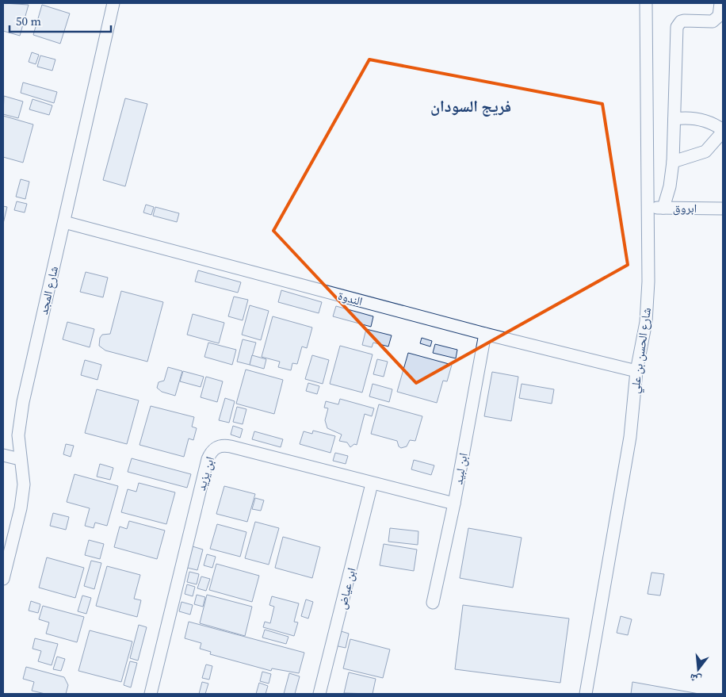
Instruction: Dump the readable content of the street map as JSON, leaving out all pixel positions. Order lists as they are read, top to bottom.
{
  "streets": {
    "street": [
      "ابروق",
      "شارع المجد",
      "الندوة",
      "شارع الحسن بن علي",
      "ابن لبيد",
      "ابن يزيد",
      "ابن عياض"
    ]
  },
  "crossings": [
    ["ابروق", "شارع الحسن بن علي"],
    ["شارع المجد", "الندوة"],
    ["الندوة", "شارع الحسن بن علي"],
    ["الندوة", "ابن لبيد"],
    ["ابن لبيد", "ابن يزيد"],
    ["ابن يزيد", "ابن عياض"]
  ],
  "districts": ["فريج السودان"],
  "scale_bar": "50 m",
  "north": "bottom"
}
